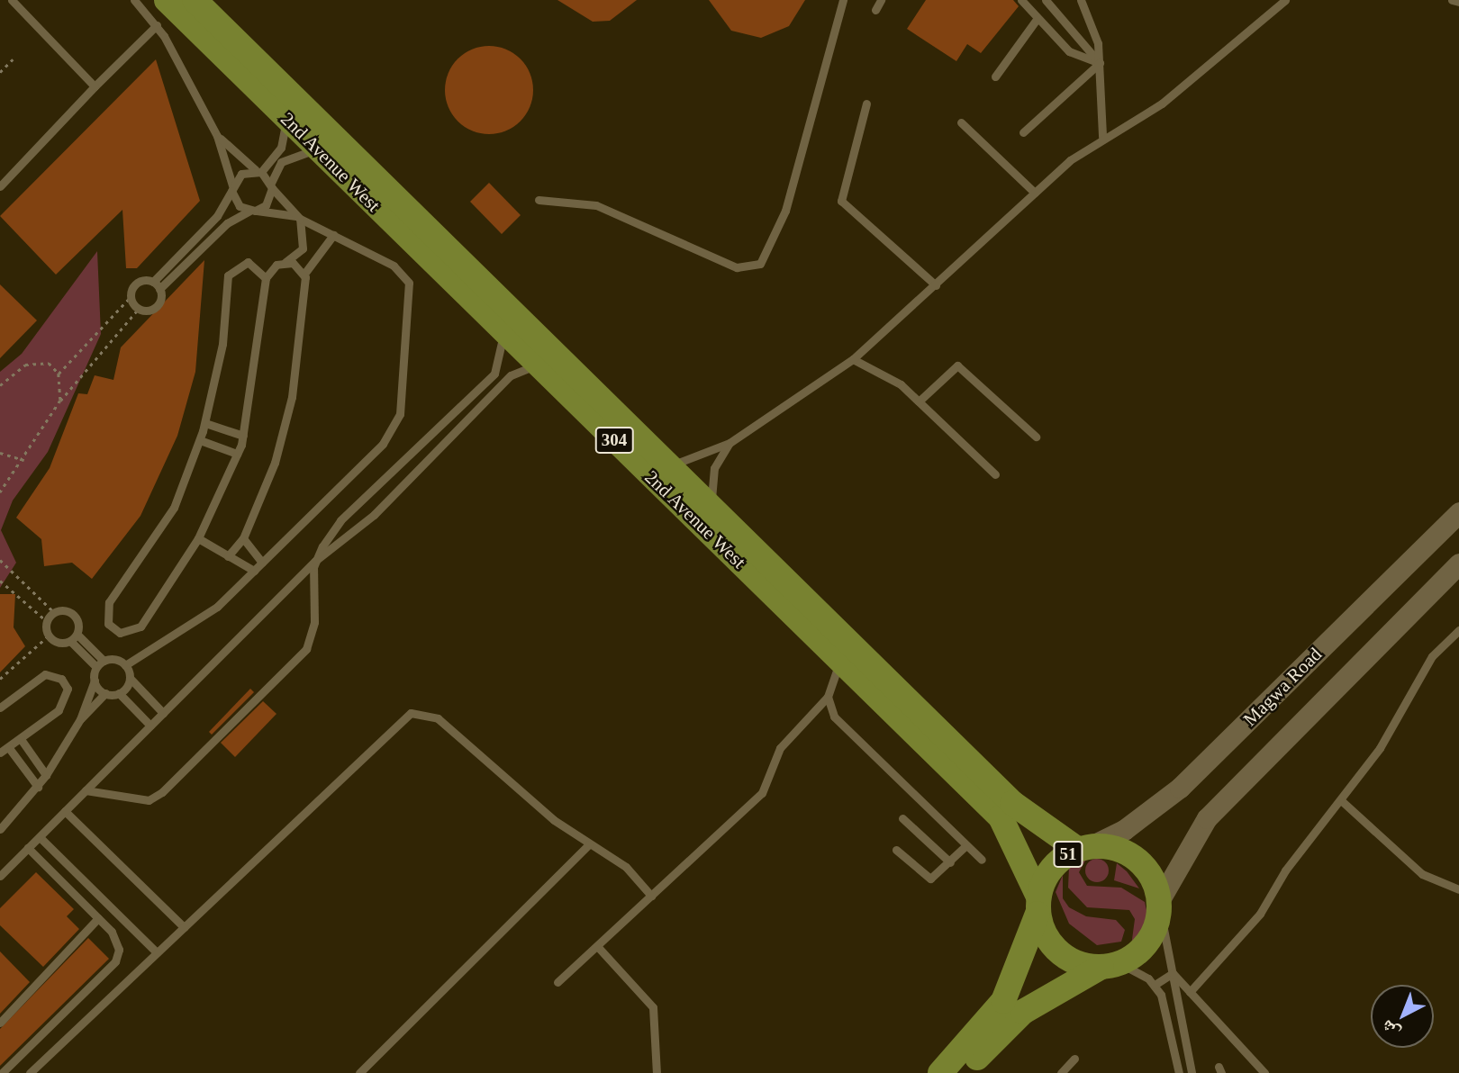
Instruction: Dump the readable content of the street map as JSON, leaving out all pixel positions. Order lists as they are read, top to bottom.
{
  "streets": {
    "main road": ["2nd Avenue West", "304", "51"],
    "street": ["Magwa Road"]
  },
  "crossings": [
    ["2nd Avenue West", "Magwa Road"],
    ["2nd Avenue West", "51"],
    ["Magwa Road", "51"]
  ],
  "north": "bottom left"
}
